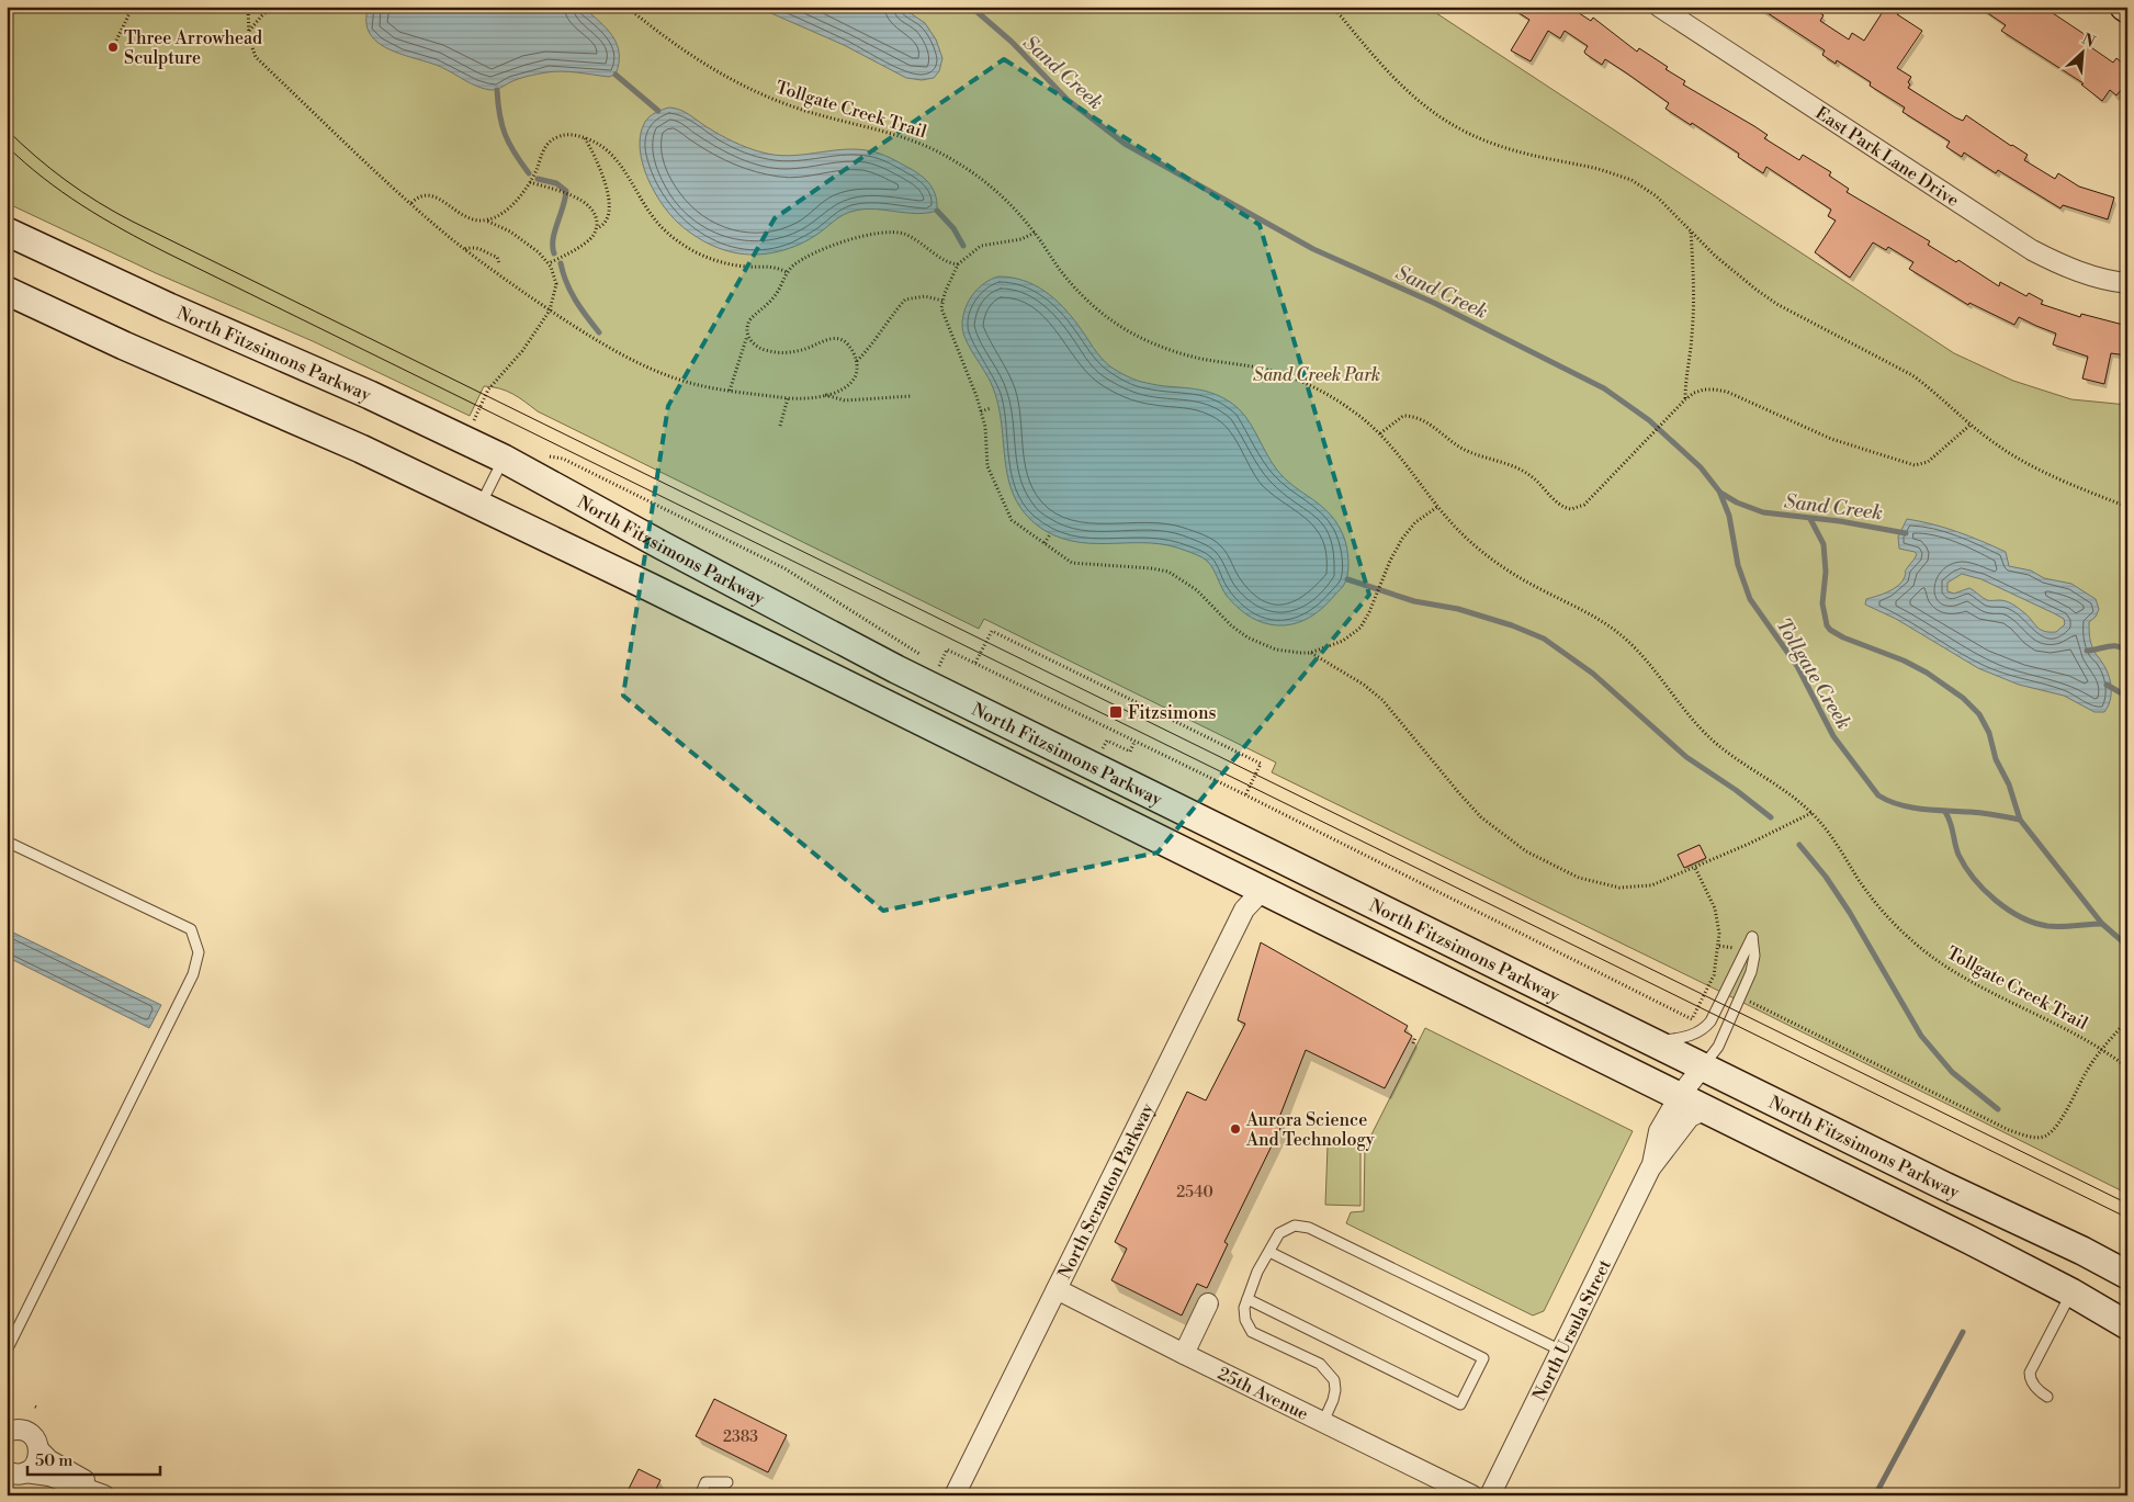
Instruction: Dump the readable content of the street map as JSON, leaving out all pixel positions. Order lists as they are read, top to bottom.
{
  "streets": {
    "main road": ["North Fitzsimons Parkway"],
    "street": [
      "East Park Lane Drive",
      "North Scranton Parkway",
      "North Ursula Street",
      "25th Avenue"
    ],
    "path": ["Tollgate Creek Trail"]
  },
  "crossings": [
    ["North Fitzsimons Parkway", "North Scranton Parkway"],
    ["North Fitzsimons Parkway", "North Ursula Street"],
    ["North Scranton Parkway", "25th Avenue"]
  ],
  "water": ["Sand Creek", "Tollgate Creek"],
  "parks": ["Sand Creek Park"],
  "places": {
    "other": ["Three Arrowhead Sculpture", "Aurora Science And Technology"],
    "transit": ["Fitzsimons"]
  },
  "house_numbers": ["2540", "2383"],
  "scale_bar": "50 m",
  "north": "top right"
}
